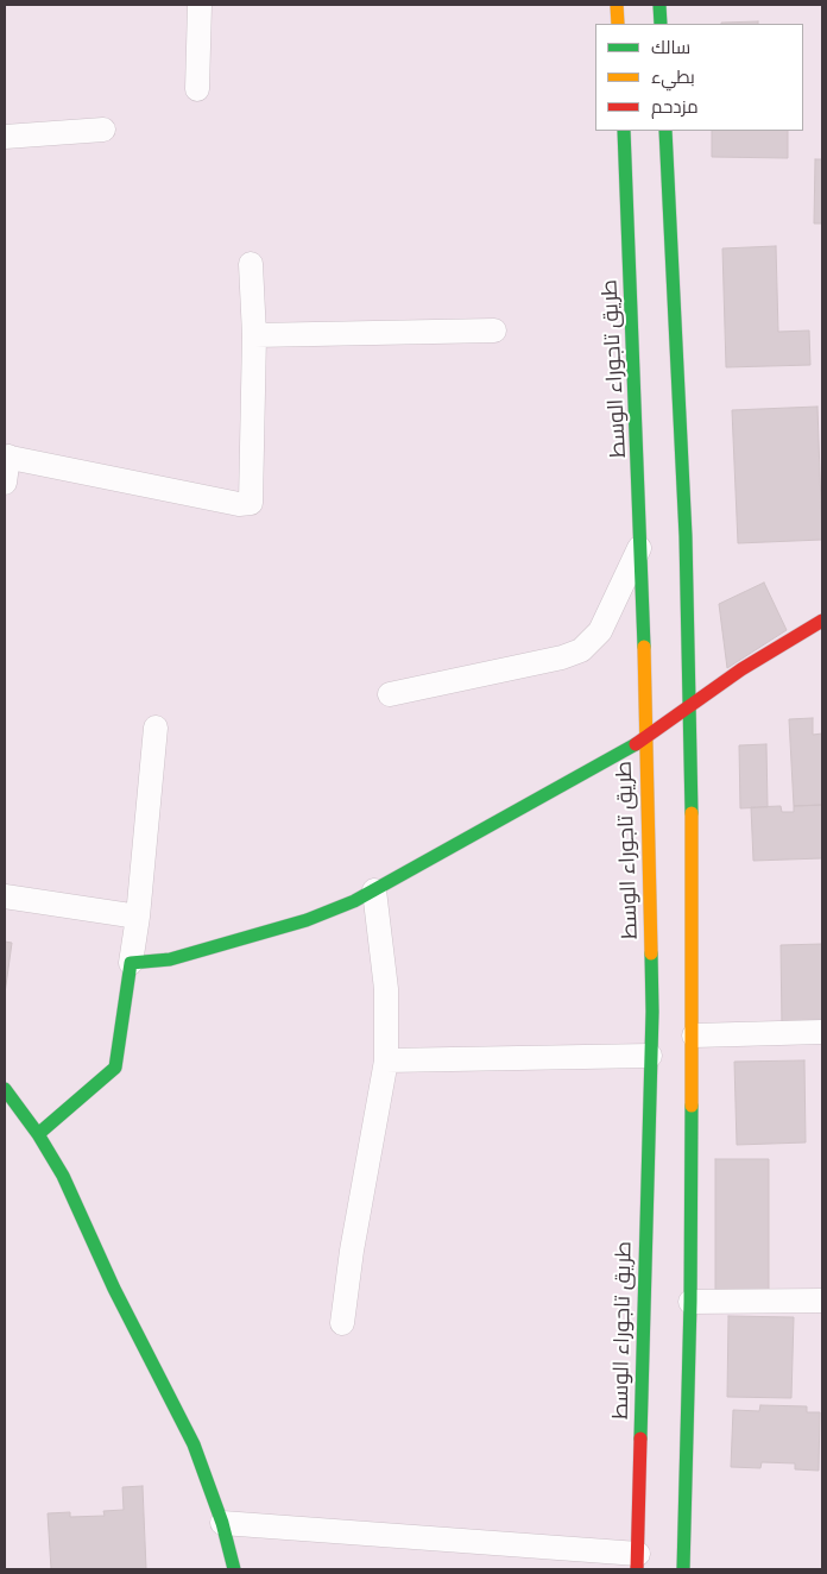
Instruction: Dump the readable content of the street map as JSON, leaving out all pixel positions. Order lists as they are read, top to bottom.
{
  "streets": {
    "main road": ["طريق تاجوراء الوسط"]
  },
  "legend": ["سالك", "بطيء", "مزدحم"]
}
